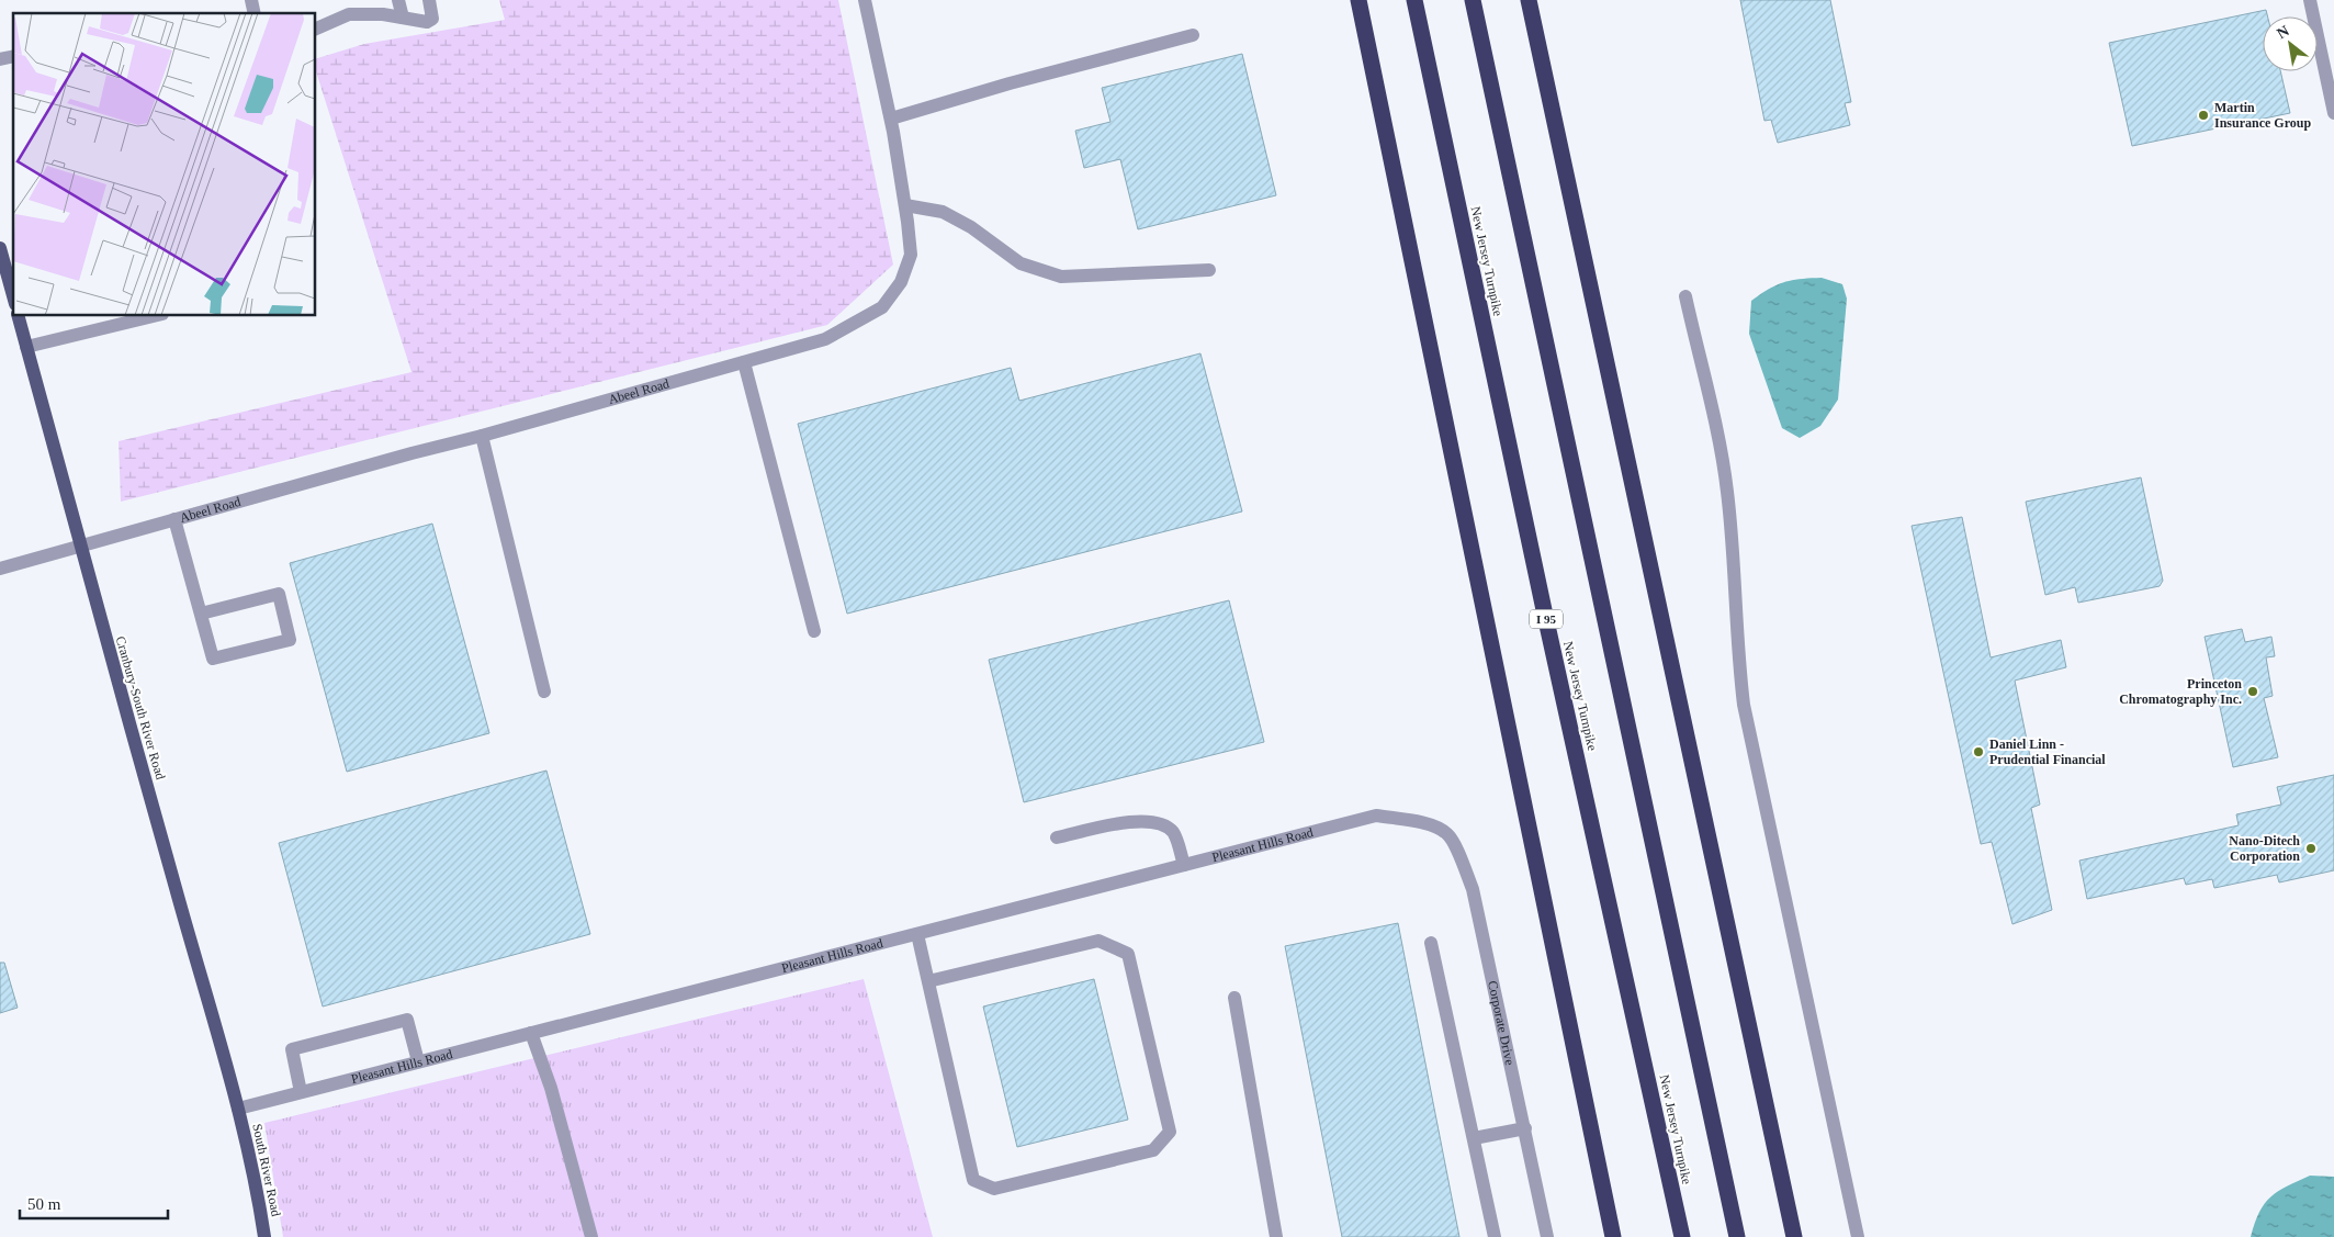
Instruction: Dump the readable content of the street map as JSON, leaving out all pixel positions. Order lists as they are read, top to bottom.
{
  "streets": {
    "highway": ["New Jersey Turnpike", "I 95"],
    "main road": ["Cranbury-South River Road", "South River Road"],
    "street": ["Abeel Road", "Pleasant Hills Road", "Corporate Drive"]
  },
  "crossings": [
    ["Abeel Road", "Cranbury-South River Road"],
    ["Cranbury-South River Road", "Pleasant Hills Road"],
    ["Cranbury-South River Road", "South River Road"],
    ["Pleasant Hills Road", "Corporate Drive"],
    ["Pleasant Hills Road", "South River Road"]
  ],
  "places": [
    "Martin Insurance Group",
    "Princeton Chromatography Inc.",
    "Daniel Linn - Prudential Financial",
    "Nano-Ditech Corporation"
  ],
  "scale_bar": "50 m",
  "north": "top left"
}
